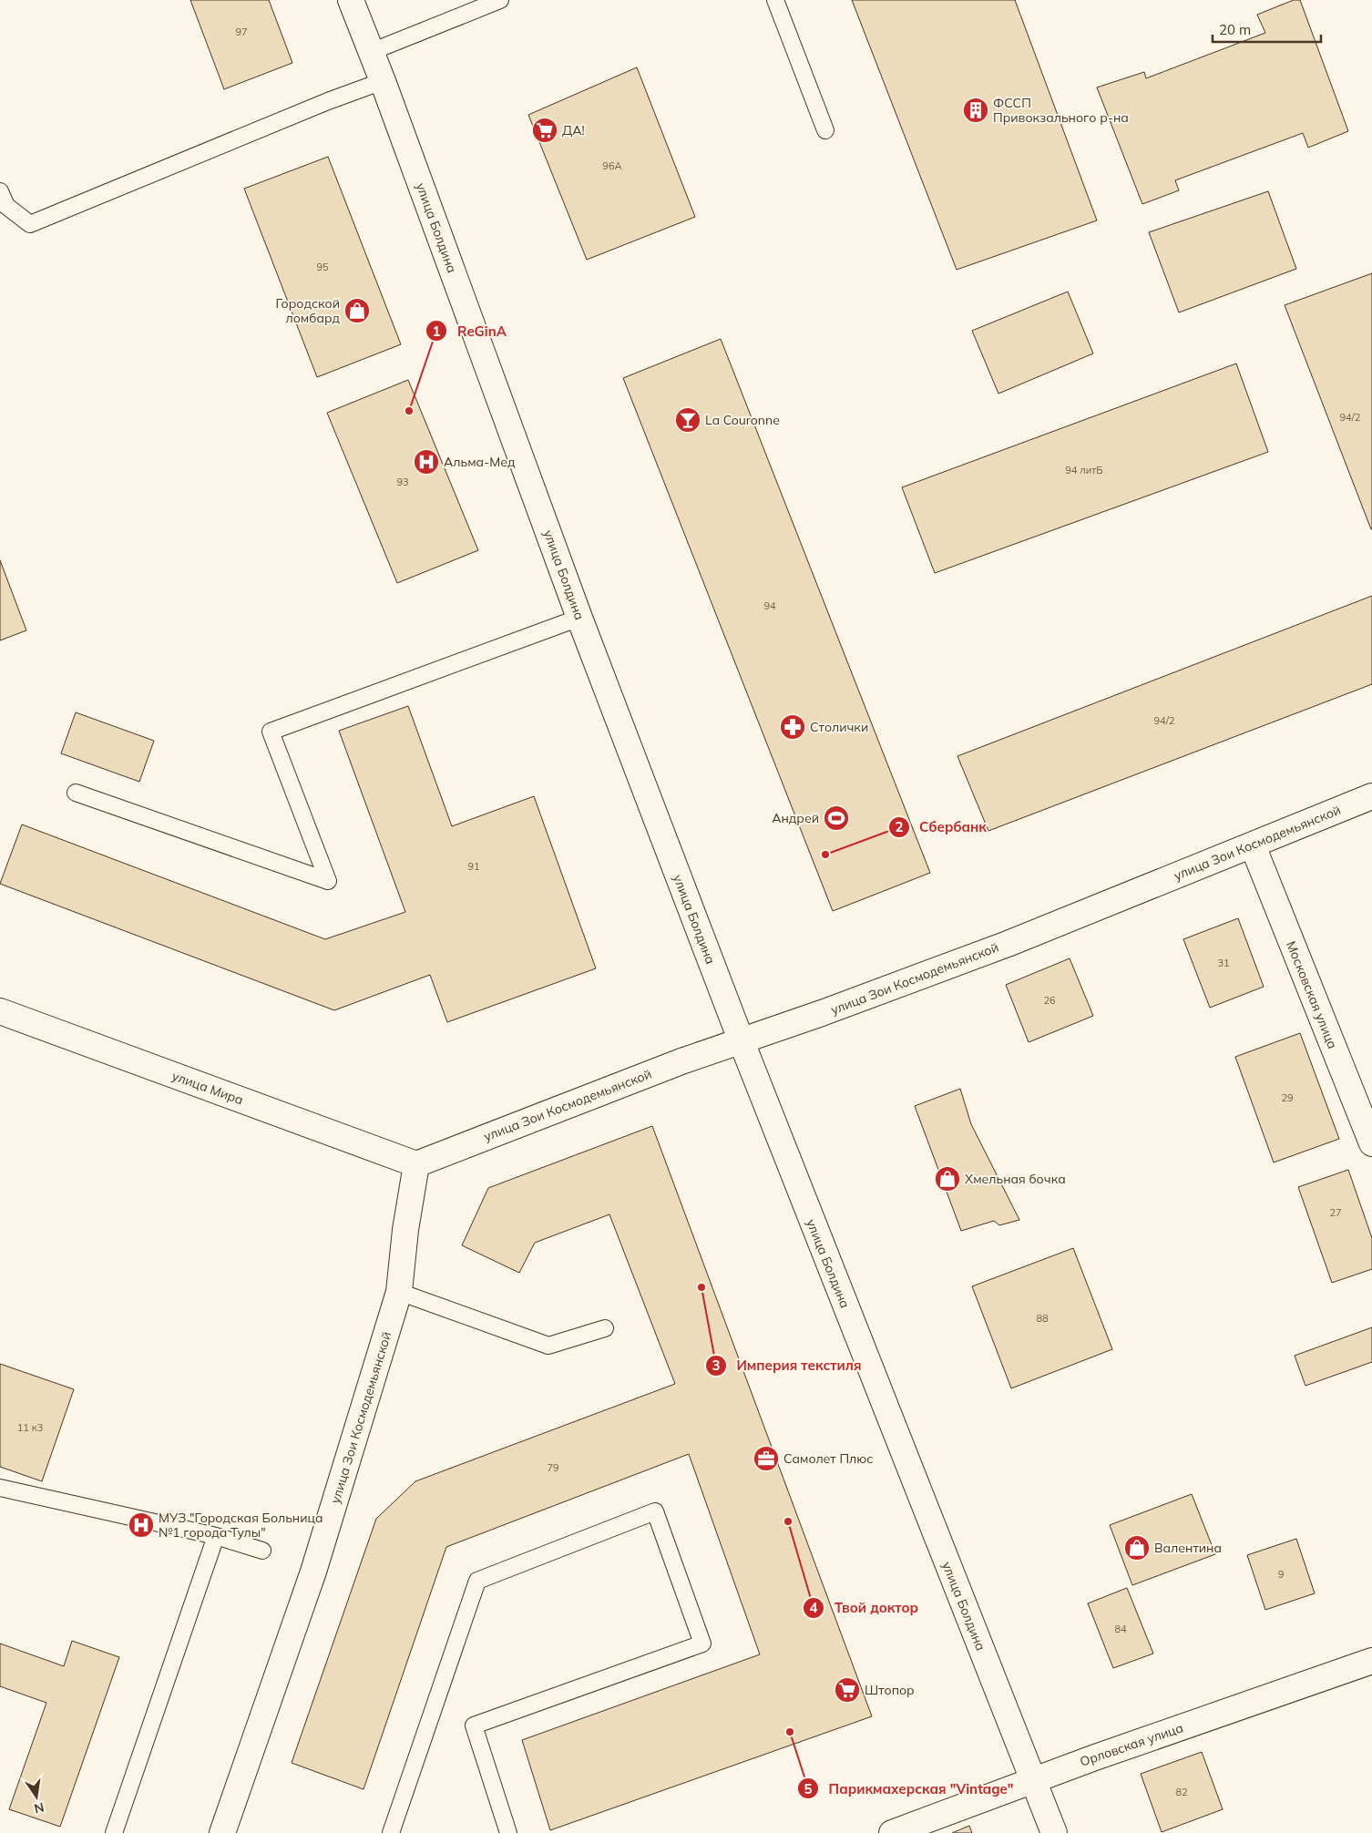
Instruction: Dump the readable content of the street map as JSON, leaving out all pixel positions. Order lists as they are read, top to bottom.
{
  "streets": {
    "street": [
      "улица Болдина",
      "улица Зои Космодемьянской",
      "Московская улица",
      "улица Мира",
      "Орловская улица"
    ]
  },
  "crossings": [
    ["улица Болдина", "улица Зои Космодемьянской"],
    ["улица Болдина", "Орловская улица"],
    ["улица Зои Космодемьянской", "Московская улица"],
    ["улица Зои Космодемьянской", "улица Мира"]
  ],
  "places": {
    "building": ["ФССП Привокзального р-на"],
    "supermarket": ["ДА!", "Штопор"],
    "shop": ["Городской ломбард", "Хмельная бочка", "Валентина"],
    "other": [
      "ReGinA",
      "Сбербанк",
      "Империя текстиля",
      "Твой доктор",
      "Парикмахерская \"Vintage\""
    ],
    "bar": ["La Couronne"],
    "hospital": ["Альма-Мед", "МУЗ \"Городская Больница №1 города Тулы\""],
    "pharmacy": ["Столички"],
    "sports": ["Андрей"],
    "office": ["Самолет Плюс"]
  },
  "house_numbers": [
    "97",
    "96А",
    "95",
    "94/2",
    "94 литБ",
    "93",
    "94",
    "94/2",
    "91",
    "31",
    "26",
    "29",
    "27",
    "88",
    "11 к3",
    "79",
    "9",
    "84",
    "82"
  ],
  "scale_bar": "20 m",
  "north": "bottom"
}
